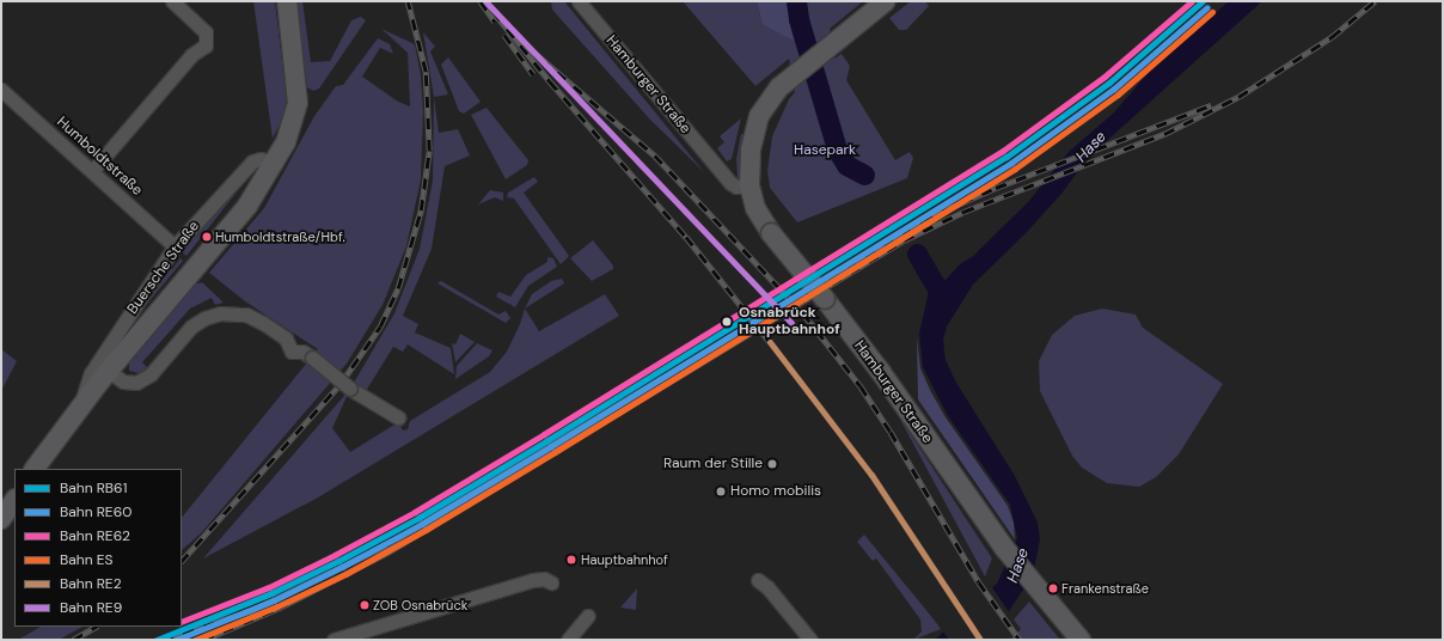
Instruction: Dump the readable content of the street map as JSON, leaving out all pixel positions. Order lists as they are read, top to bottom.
{
  "streets": {
    "street": ["Hamburger Straße", "Humboldtstraße", "Buersche Straße"]
  },
  "crossings": [
    ["Humboldtstraße", "Buersche Straße"]
  ],
  "water": ["Hase"],
  "parks": ["Hasepark"],
  "places": [
    "Humboldtstraße/Hbf.",
    "Osnabrück Hauptbahnhof",
    "Raum der Stille",
    "Homo mobilis",
    "Hauptbahnhof",
    "Frankenstraße",
    "ZOB Osnabrück"
  ],
  "lines": [
    "rail line RB61",
    "rail line RE62",
    "rail line RE9",
    "rail line RE60",
    "rail line ES",
    "rail line RE2"
  ],
  "legend": [
    "Bahn RB61",
    "Bahn RE60",
    "Bahn RE62",
    "Bahn ES",
    "Bahn RE2",
    "Bahn RE9"
  ]
}
